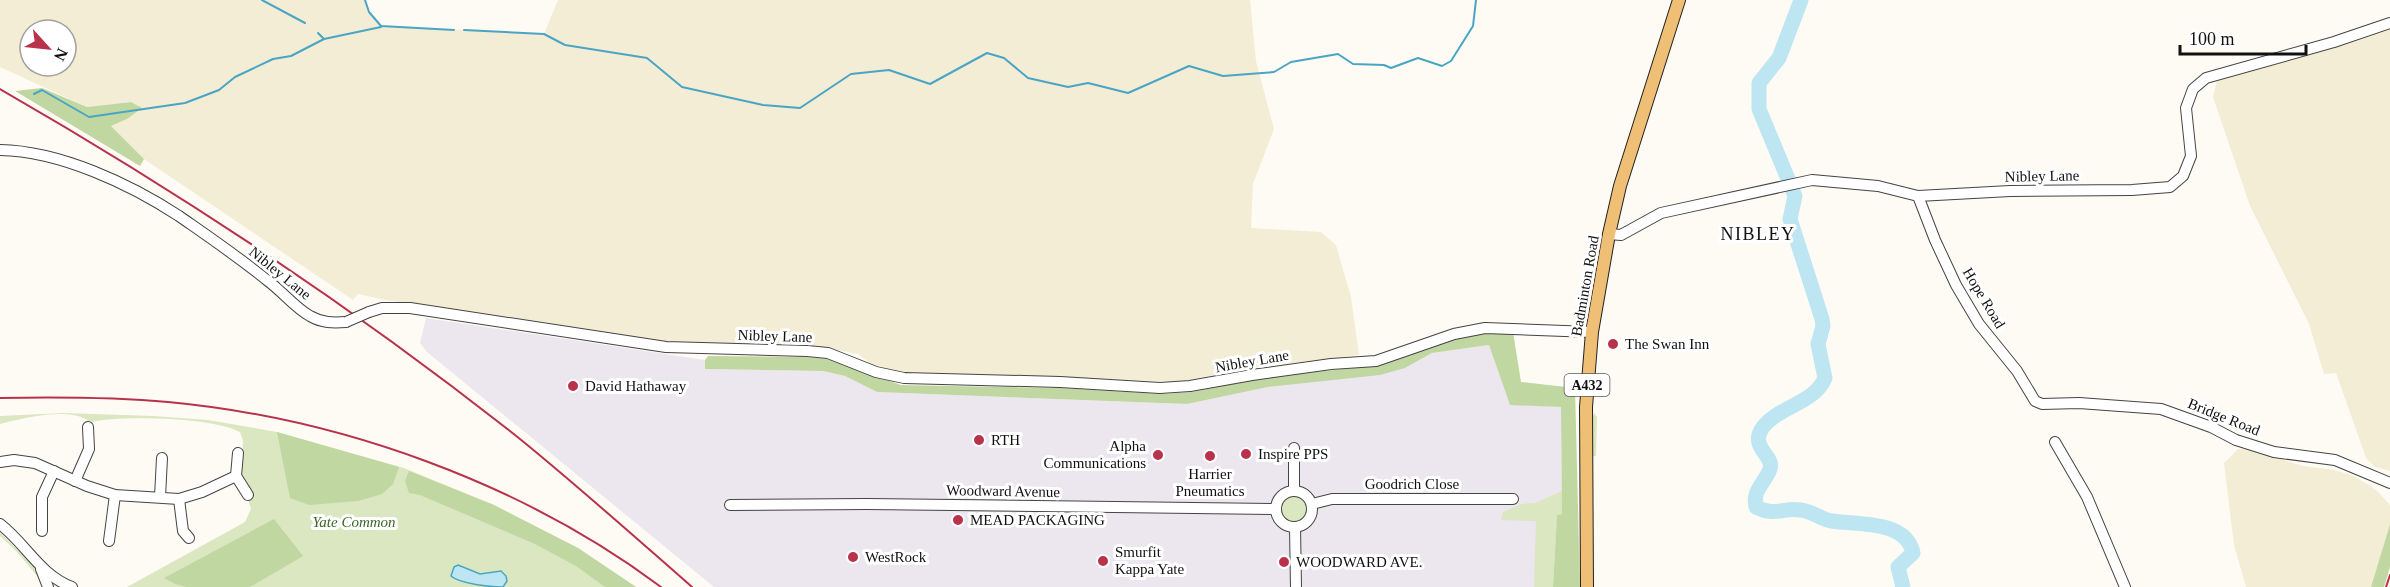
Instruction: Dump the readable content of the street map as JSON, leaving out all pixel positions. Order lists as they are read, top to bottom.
{
  "streets": {
    "main road": ["Badminton Road", "A432"],
    "street": [
      "Nibley Lane",
      "Hope Road",
      "Bridge Road",
      "Goodrich Close",
      "Woodward Avenue"
    ]
  },
  "crossings": [
    ["Nibley Lane", "Badminton Road"],
    ["Nibley Lane", "Hope Road"],
    ["Hope Road", "Bridge Road"],
    ["Goodrich Close", "Woodward Avenue"]
  ],
  "districts": ["NIBLEY"],
  "parks": ["Yate Common"],
  "places": [
    "The Swan Inn",
    "David Hathaway",
    "RTH",
    "Inspire PPS",
    "Alpha Communications",
    "Harrier Pneumatics",
    "MEAD PACKAGING",
    "WestRock",
    "Smurfit Kappa Yate",
    "WOODWARD AVE."
  ],
  "scale_bar": "100 m",
  "north": "bottom right"
}
